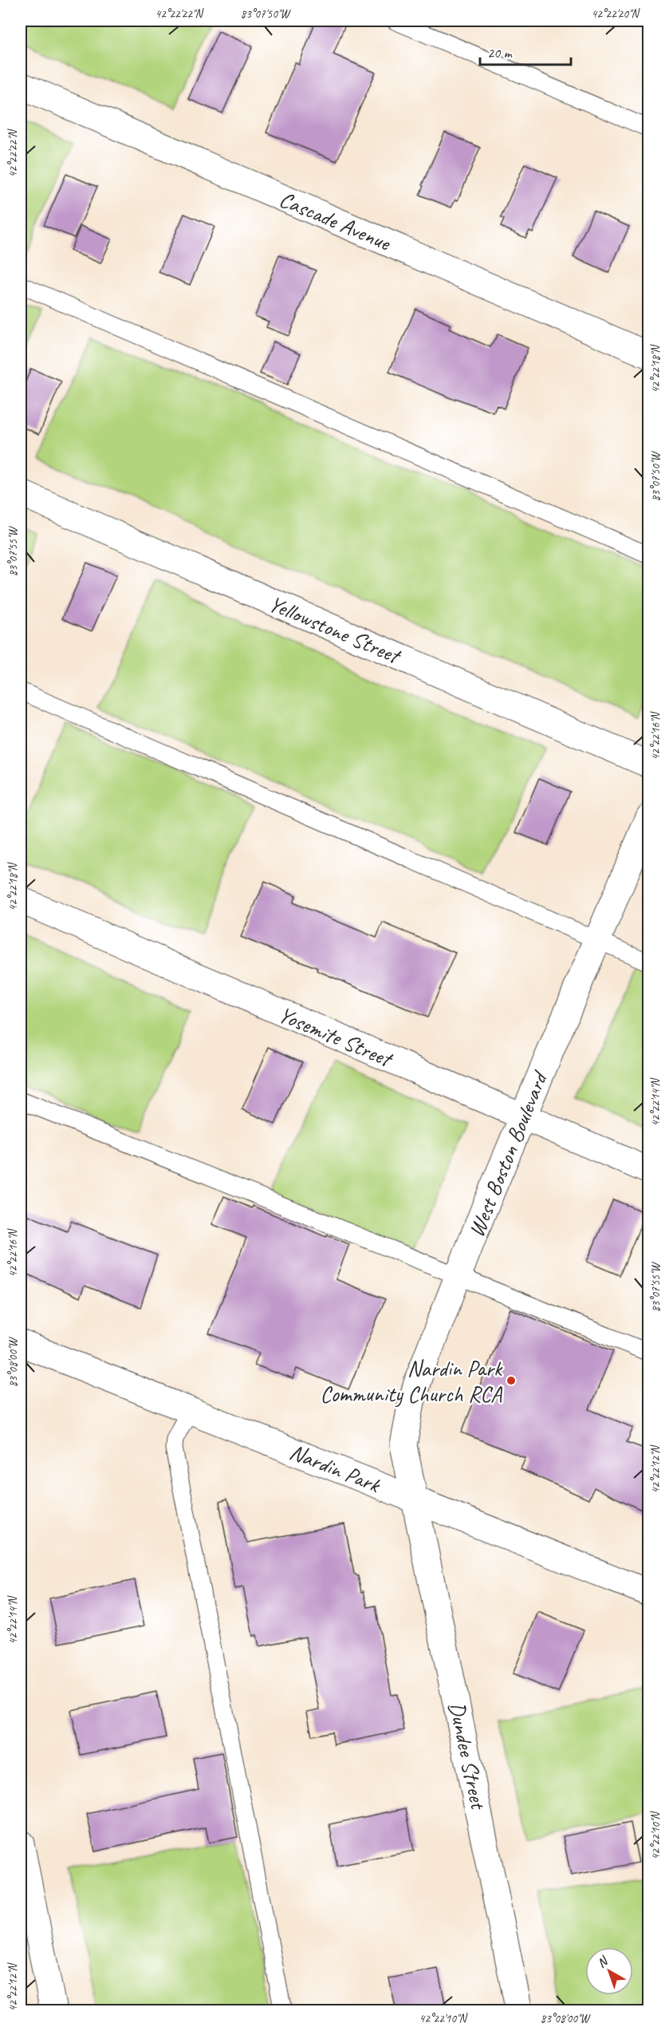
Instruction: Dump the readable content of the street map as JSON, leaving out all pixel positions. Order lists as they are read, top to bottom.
{
  "streets": {
    "street": [
      "Cascade Avenue",
      "Yellowstone Street",
      "Yosemite Street",
      "West Boston Boulevard",
      "Nardin Park",
      "Dundee Street"
    ]
  },
  "crossings": [
    ["Yosemite Street", "West Boston Boulevard"],
    ["West Boston Boulevard", "Nardin Park"],
    ["West Boston Boulevard", "Dundee Street"],
    ["Nardin Park", "Dundee Street"]
  ],
  "places": ["Nardin Park Community Church RCA"],
  "scale_bar": "20 m",
  "north": "top left",
  "coordinates": [
    "42°22'22\"N",
    "83°07'50\"W",
    "42°22'20\"N",
    "42°22'18\"N",
    "83°07'55\"W",
    "42°22'16\"N",
    "42°22'14\"N",
    "83°08'00\"W",
    "42°22'12\"N",
    "42°22'10\"N"
  ]
}
